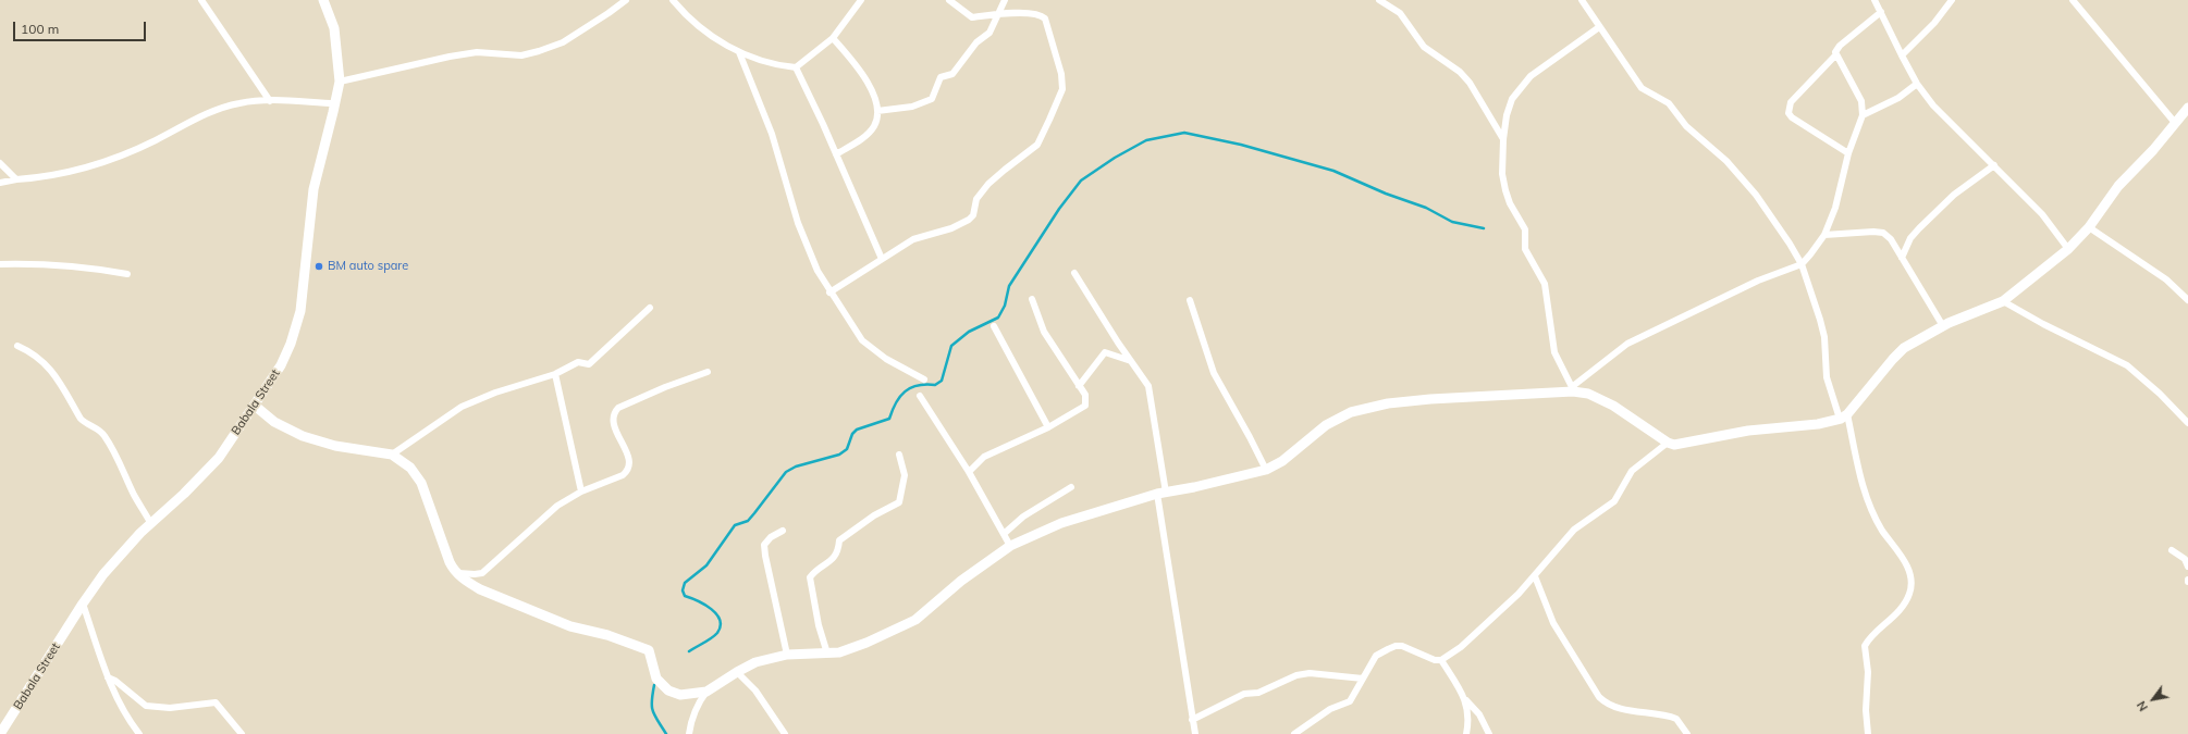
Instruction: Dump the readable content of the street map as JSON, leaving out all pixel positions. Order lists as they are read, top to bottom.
{
  "streets": {
    "street": ["Babala Street"]
  },
  "places": ["BM auto spare"],
  "scale_bar": "100 m",
  "north": "bottom left"
}
